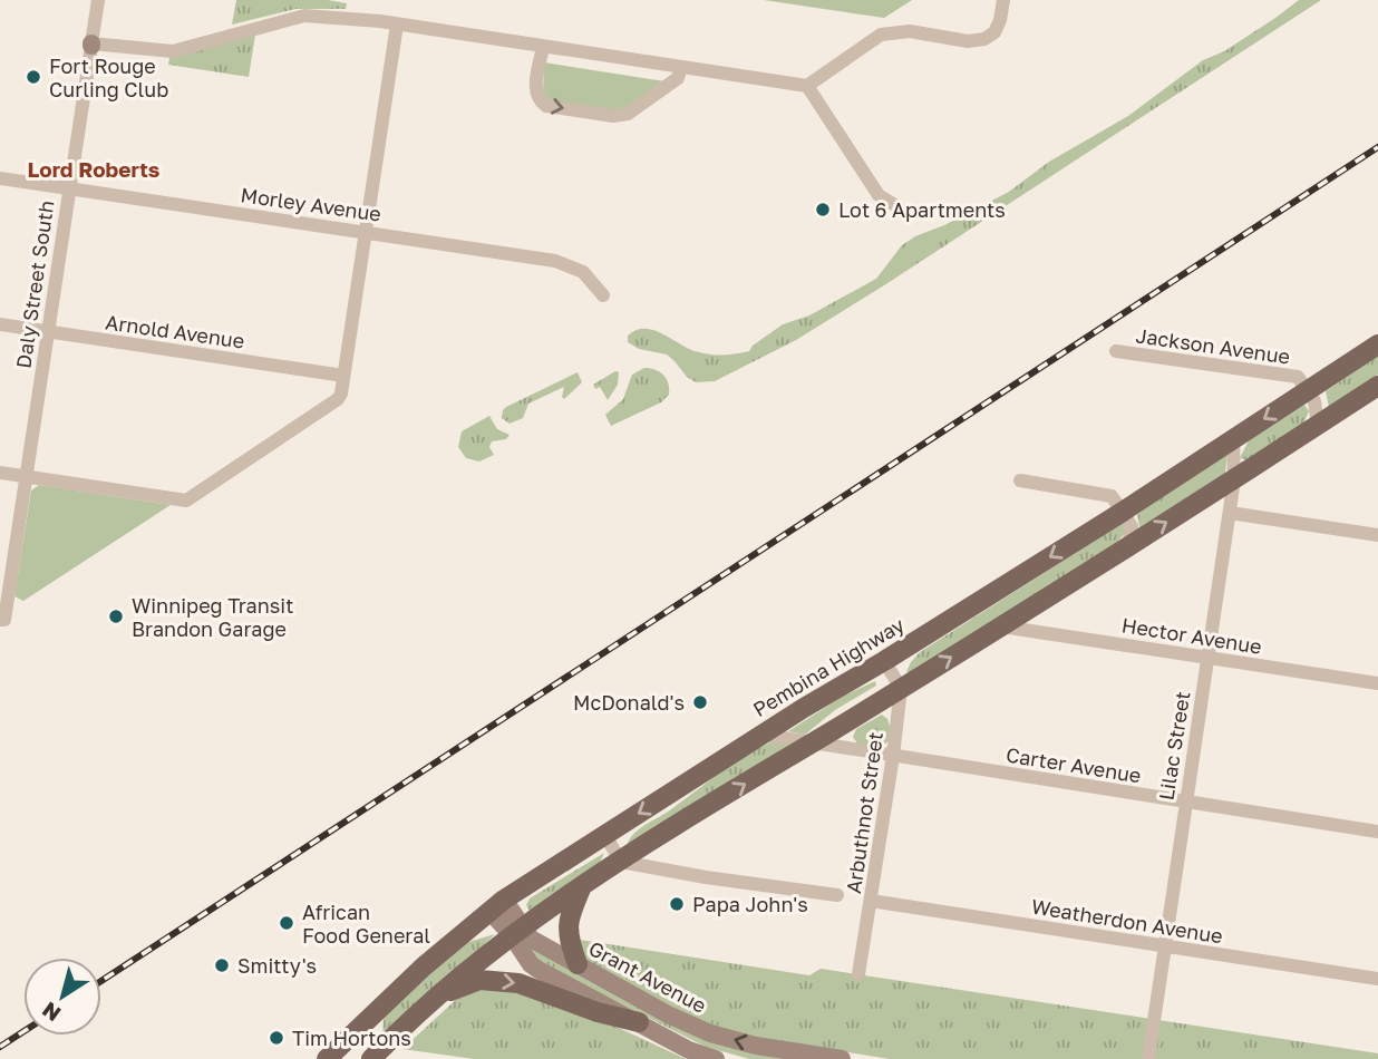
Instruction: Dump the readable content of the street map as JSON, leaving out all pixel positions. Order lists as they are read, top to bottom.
{
  "streets": {
    "main road": ["Pembina Highway", "Grant Avenue"],
    "street": [
      "Morley Avenue",
      "Daly Street South",
      "Arnold Avenue",
      "Jackson Avenue",
      "Hector Avenue",
      "Lilac Street",
      "Carter Avenue",
      "Arbuthnot Street",
      "Weatherdon Avenue"
    ]
  },
  "crossings": [
    ["Morley Avenue", "Daly Street South"],
    ["Daly Street South", "Arnold Avenue"],
    ["Jackson Avenue", "Pembina Highway"],
    ["Hector Avenue", "Lilac Street"],
    ["Pembina Highway", "Lilac Street"],
    ["Pembina Highway", "Carter Avenue"],
    ["Pembina Highway", "Grant Avenue"],
    ["Lilac Street", "Carter Avenue"],
    ["Lilac Street", "Weatherdon Avenue"],
    ["Carter Avenue", "Arbuthnot Street"],
    ["Arbuthnot Street", "Weatherdon Avenue"]
  ],
  "districts": ["Lord Roberts"],
  "places": [
    "Fort Rouge Curling Club",
    "Lot 6 Apartments",
    "Winnipeg Transit Brandon Garage",
    "McDonald's",
    "Papa John's",
    "African Food General",
    "Smitty's",
    "Tim Hortons"
  ],
  "north": "bottom left"
}
